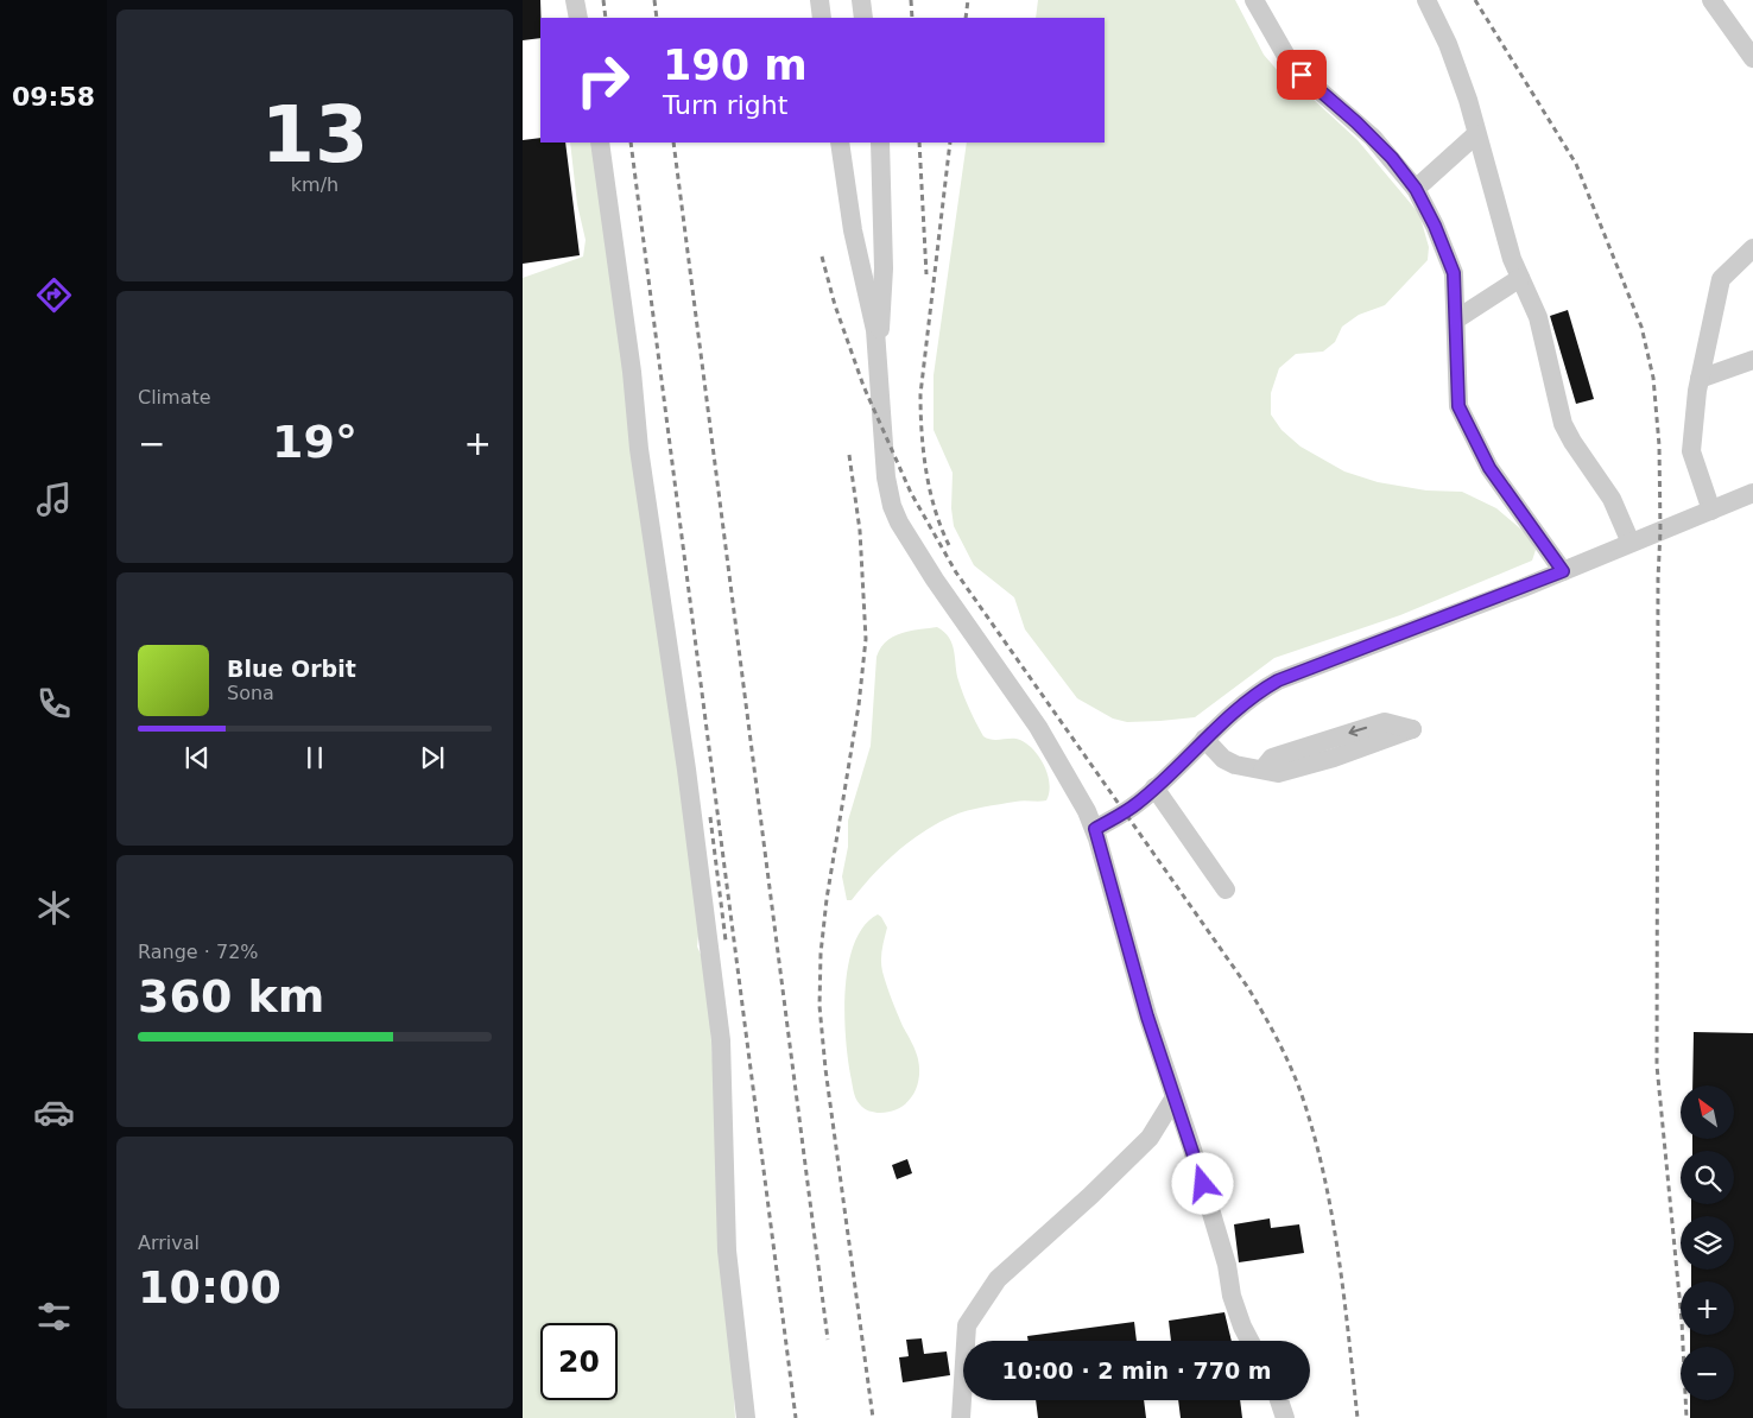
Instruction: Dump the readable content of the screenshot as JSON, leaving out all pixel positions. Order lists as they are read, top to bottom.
{
  "north": "top left",
  "page": {
    "tabs": "09:58",
    "tile": [
      ["13", "km/h"],
      "Climate",
      ["Range · 72%", "360 km"],
      ["Arrival", "10:00"]
    ],
    "turn": ["190 m", "Turn right"],
    "heat": ["−", "19°", "+"],
    "song": ["Blue Orbit", "Sona"],
    "map_buttons": ["+", "−"],
    "limit": "20",
    "trip": "10:00 · 2 min · 770 m"
  }
}
